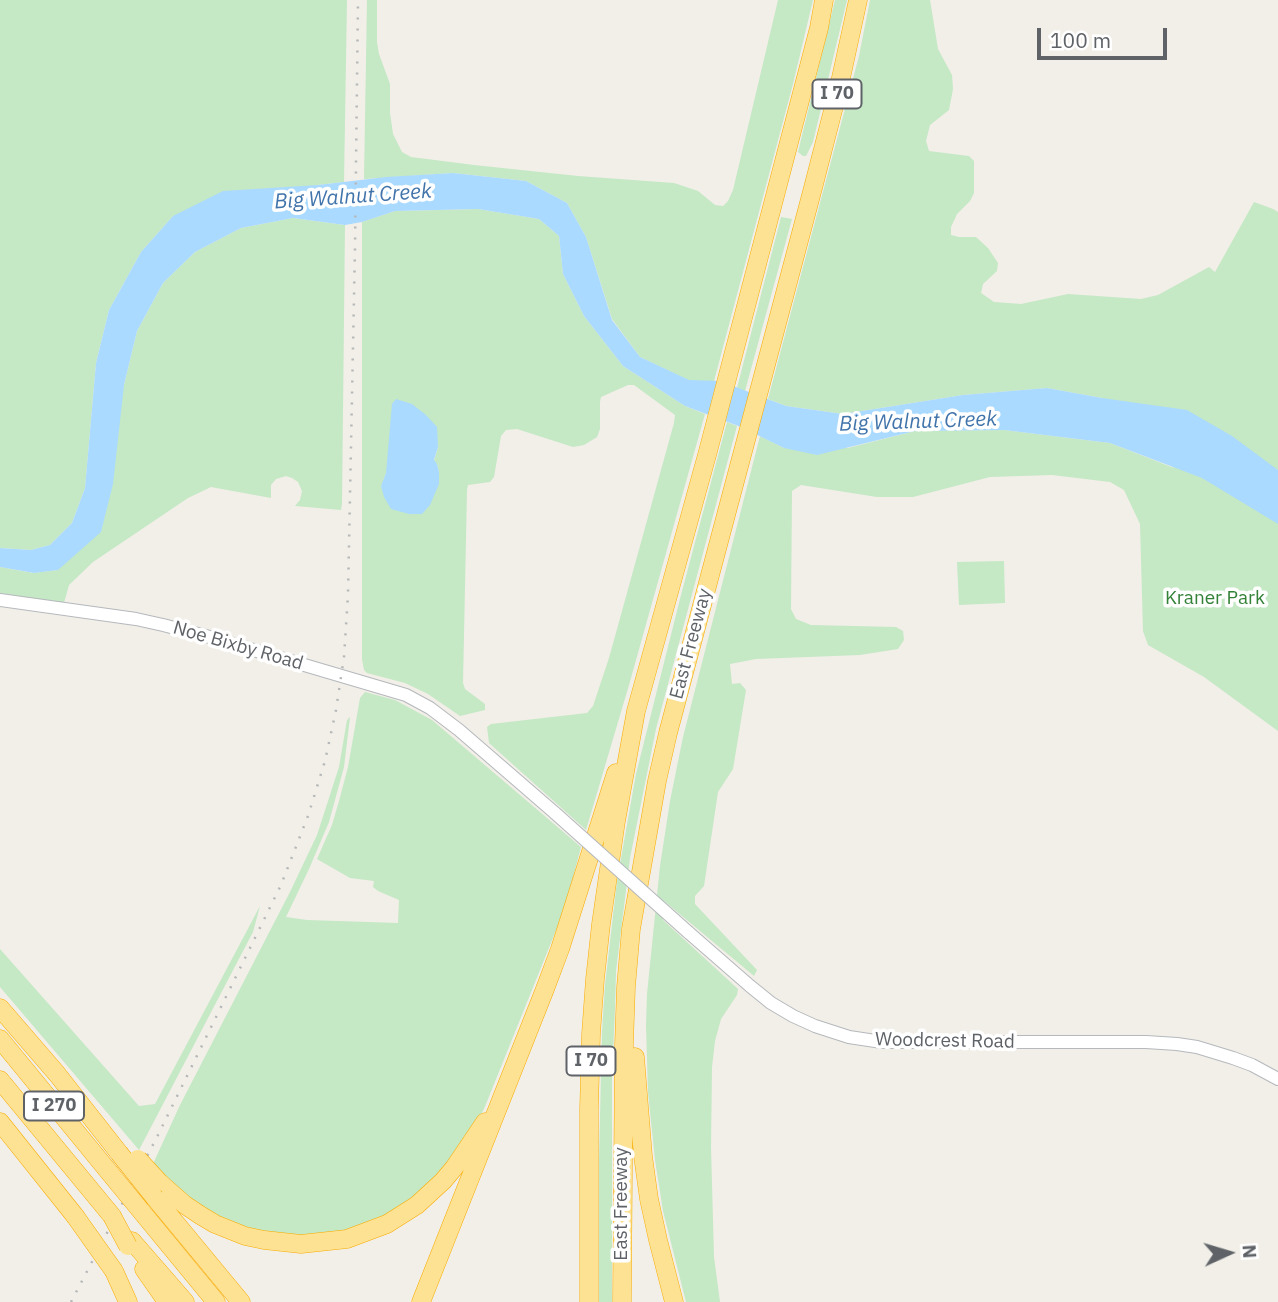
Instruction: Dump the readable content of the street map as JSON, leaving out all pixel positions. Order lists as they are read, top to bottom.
{
  "streets": {
    "highway": ["I 70", "East Freeway", "I 270"],
    "street": ["Noe Bixby Road", "Woodcrest Road"]
  },
  "crossings": [
    ["Noe Bixby Road", "Woodcrest Road"]
  ],
  "water": ["Big Walnut Creek"],
  "parks": ["Kraner Park"],
  "scale_bar": "100 m",
  "north": "right"
}
